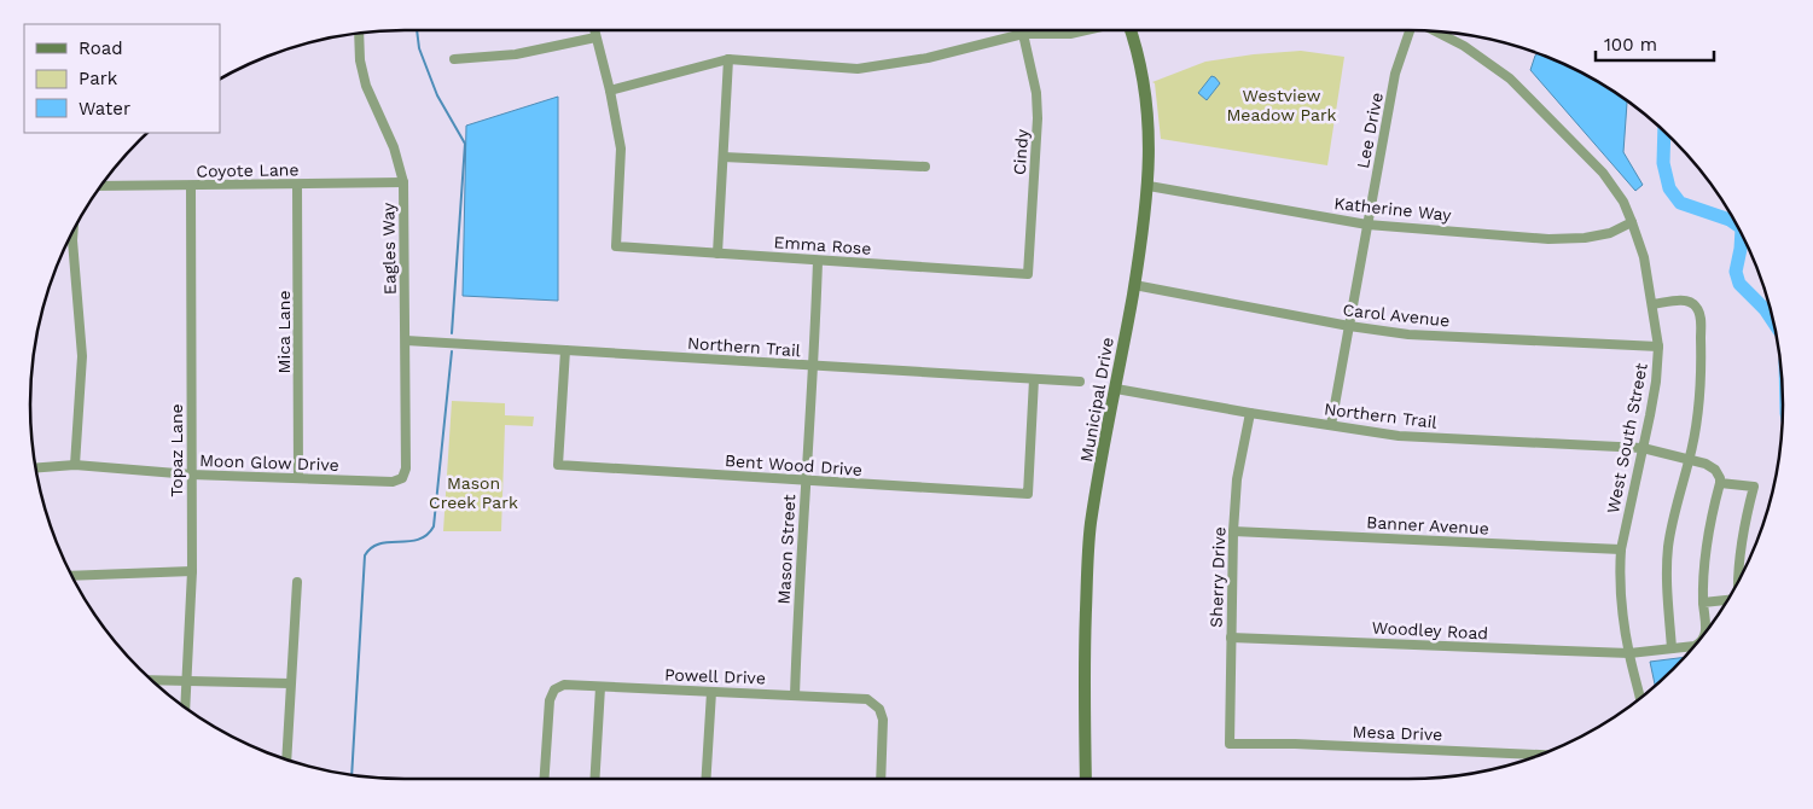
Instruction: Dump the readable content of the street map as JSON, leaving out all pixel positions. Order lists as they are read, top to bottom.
{
  "streets": {
    "street": [
      "Lee Drive",
      "Cindy",
      "Coyote Lane",
      "Katherine Way",
      "Emma Rose",
      "Eagles Way",
      "Carol Avenue",
      "Mica Lane",
      "Northern Trail",
      "Municipal Drive",
      "West South Street",
      "Topaz Lane",
      "Moon Glow Drive",
      "Bent Wood Drive",
      "Banner Avenue",
      "Mason Street",
      "Sherry Drive",
      "Woodley Road",
      "Powell Drive",
      "Mesa Drive"
    ]
  },
  "crossings": [
    ["Lee Drive", "Katherine Way"],
    ["Lee Drive", "Carol Avenue"],
    ["Lee Drive", "Northern Trail"],
    ["Cindy", "Emma Rose"],
    ["Coyote Lane", "Eagles Way"],
    ["Coyote Lane", "Mica Lane"],
    ["Coyote Lane", "Topaz Lane"],
    ["Katherine Way", "Municipal Drive"],
    ["Katherine Way", "West South Street"],
    ["Emma Rose", "Mason Street"],
    ["Eagles Way", "Northern Trail"],
    ["Eagles Way", "Moon Glow Drive"],
    ["Carol Avenue", "Municipal Drive"],
    ["Carol Avenue", "West South Street"],
    ["Mica Lane", "Moon Glow Drive"],
    ["Northern Trail", "Municipal Drive"],
    ["Northern Trail", "West South Street"],
    ["Northern Trail", "Bent Wood Drive"],
    ["Northern Trail", "Mason Street"],
    ["Northern Trail", "Sherry Drive"],
    ["West South Street", "Banner Avenue"],
    ["West South Street", "Woodley Road"],
    ["Topaz Lane", "Moon Glow Drive"],
    ["Bent Wood Drive", "Mason Street"],
    ["Banner Avenue", "Sherry Drive"],
    ["Mason Street", "Powell Drive"],
    ["Sherry Drive", "Woodley Road"],
    ["Sherry Drive", "Mesa Drive"]
  ],
  "parks": ["Westview Meadow Park", "Mason Creek Park"],
  "legend": ["Road", "Park", "Water"],
  "scale_bar": "100 m"
}
